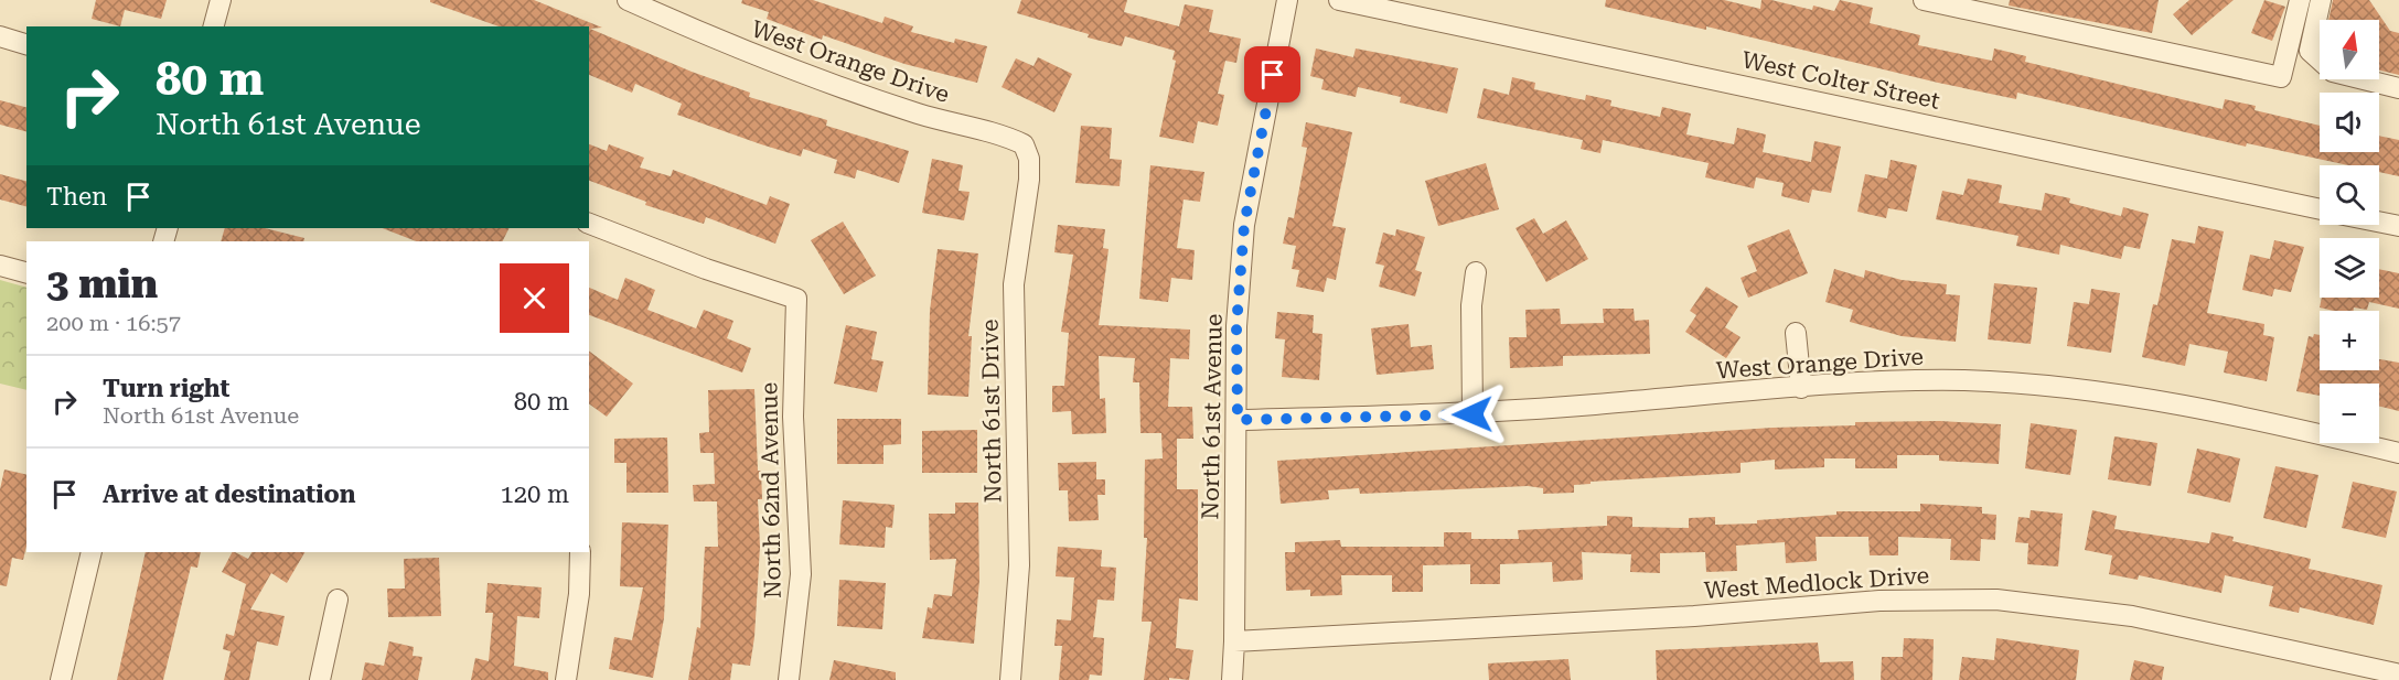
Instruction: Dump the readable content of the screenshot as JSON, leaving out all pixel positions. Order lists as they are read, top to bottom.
{
  "streets": {
    "street": [
      "West Orange Drive",
      "West Colter Street",
      "North 61st Drive",
      "North 61st Avenue",
      "North 62nd Avenue",
      "West Medlock Drive"
    ]
  },
  "crossings": [
    ["West Orange Drive", "North 61st Drive"],
    ["West Orange Drive", "North 61st Avenue"],
    ["North 61st Avenue", "West Medlock Drive"]
  ],
  "north": "top",
  "page": {
    "map_buttons": ["+", "−"],
    "turn": ["80 m", "North 61st Avenue"],
    "then": "Then",
    "heading": ["3 min", "200 m · 16:57"],
    "list": [
      {
        "name": "Turn right",
        "note": "North 61st Avenue",
        "value": "80 m"
      },
      {
        "name": "Arrive at destination",
        "value": "120 m"
      }
    ]
  }
}
